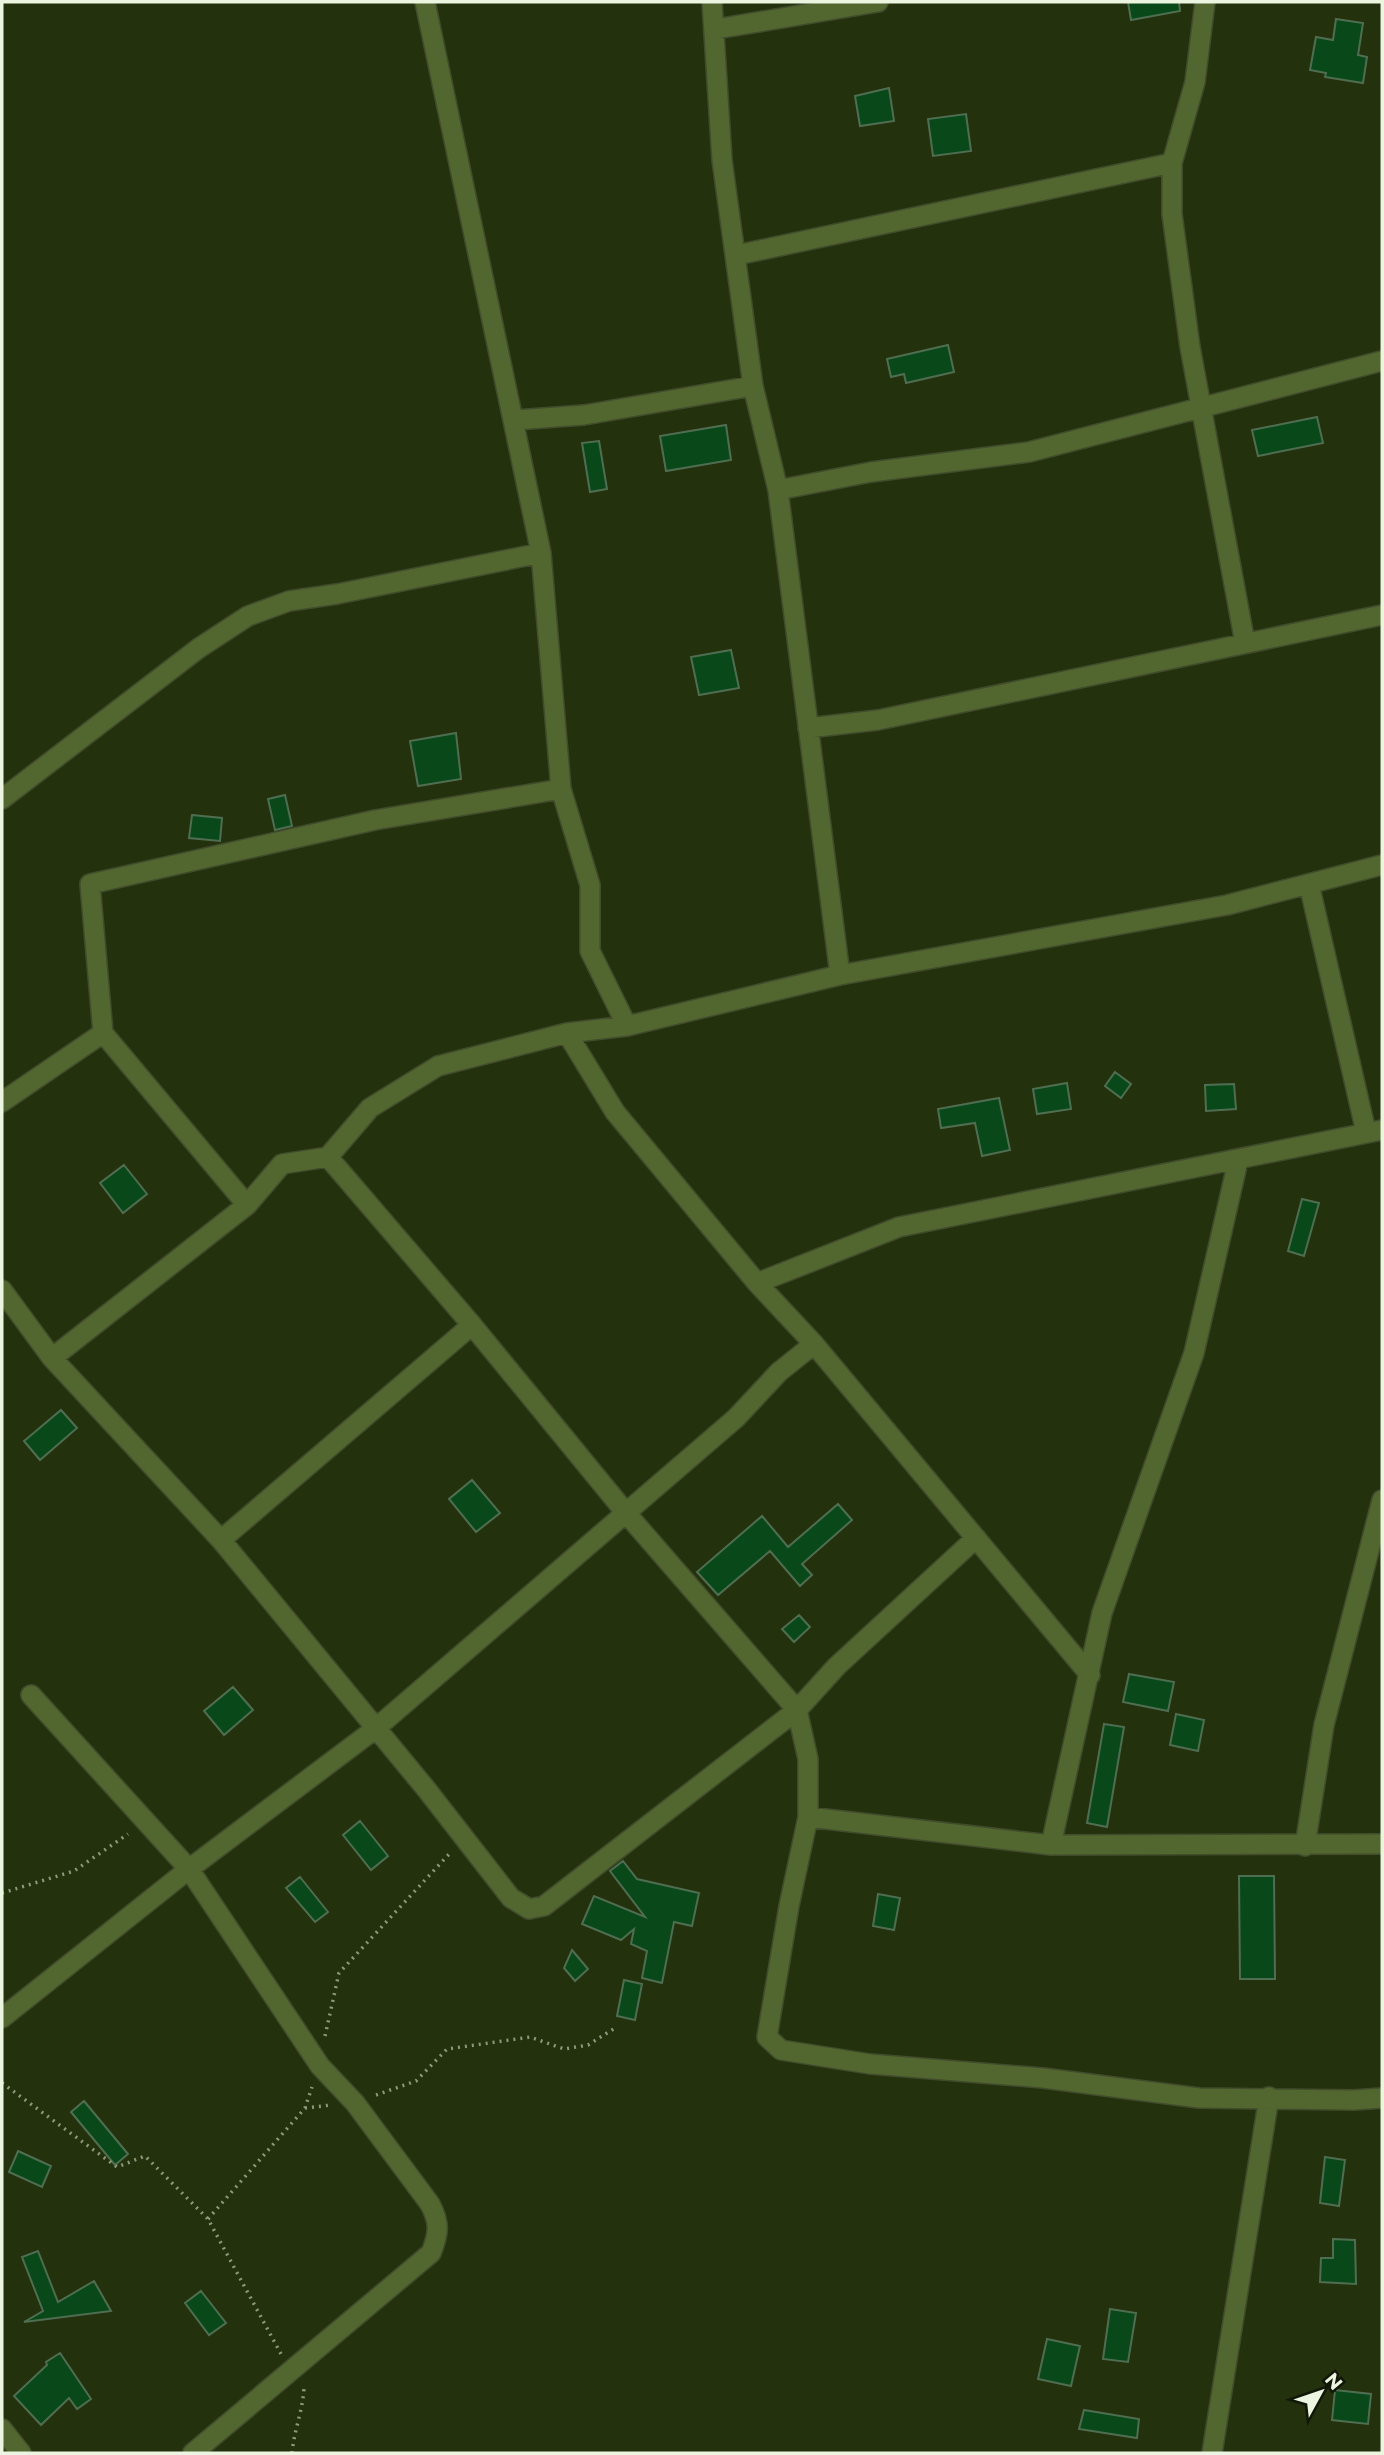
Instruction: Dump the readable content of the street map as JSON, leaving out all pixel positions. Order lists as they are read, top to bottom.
{
  "north": "top right"
}
